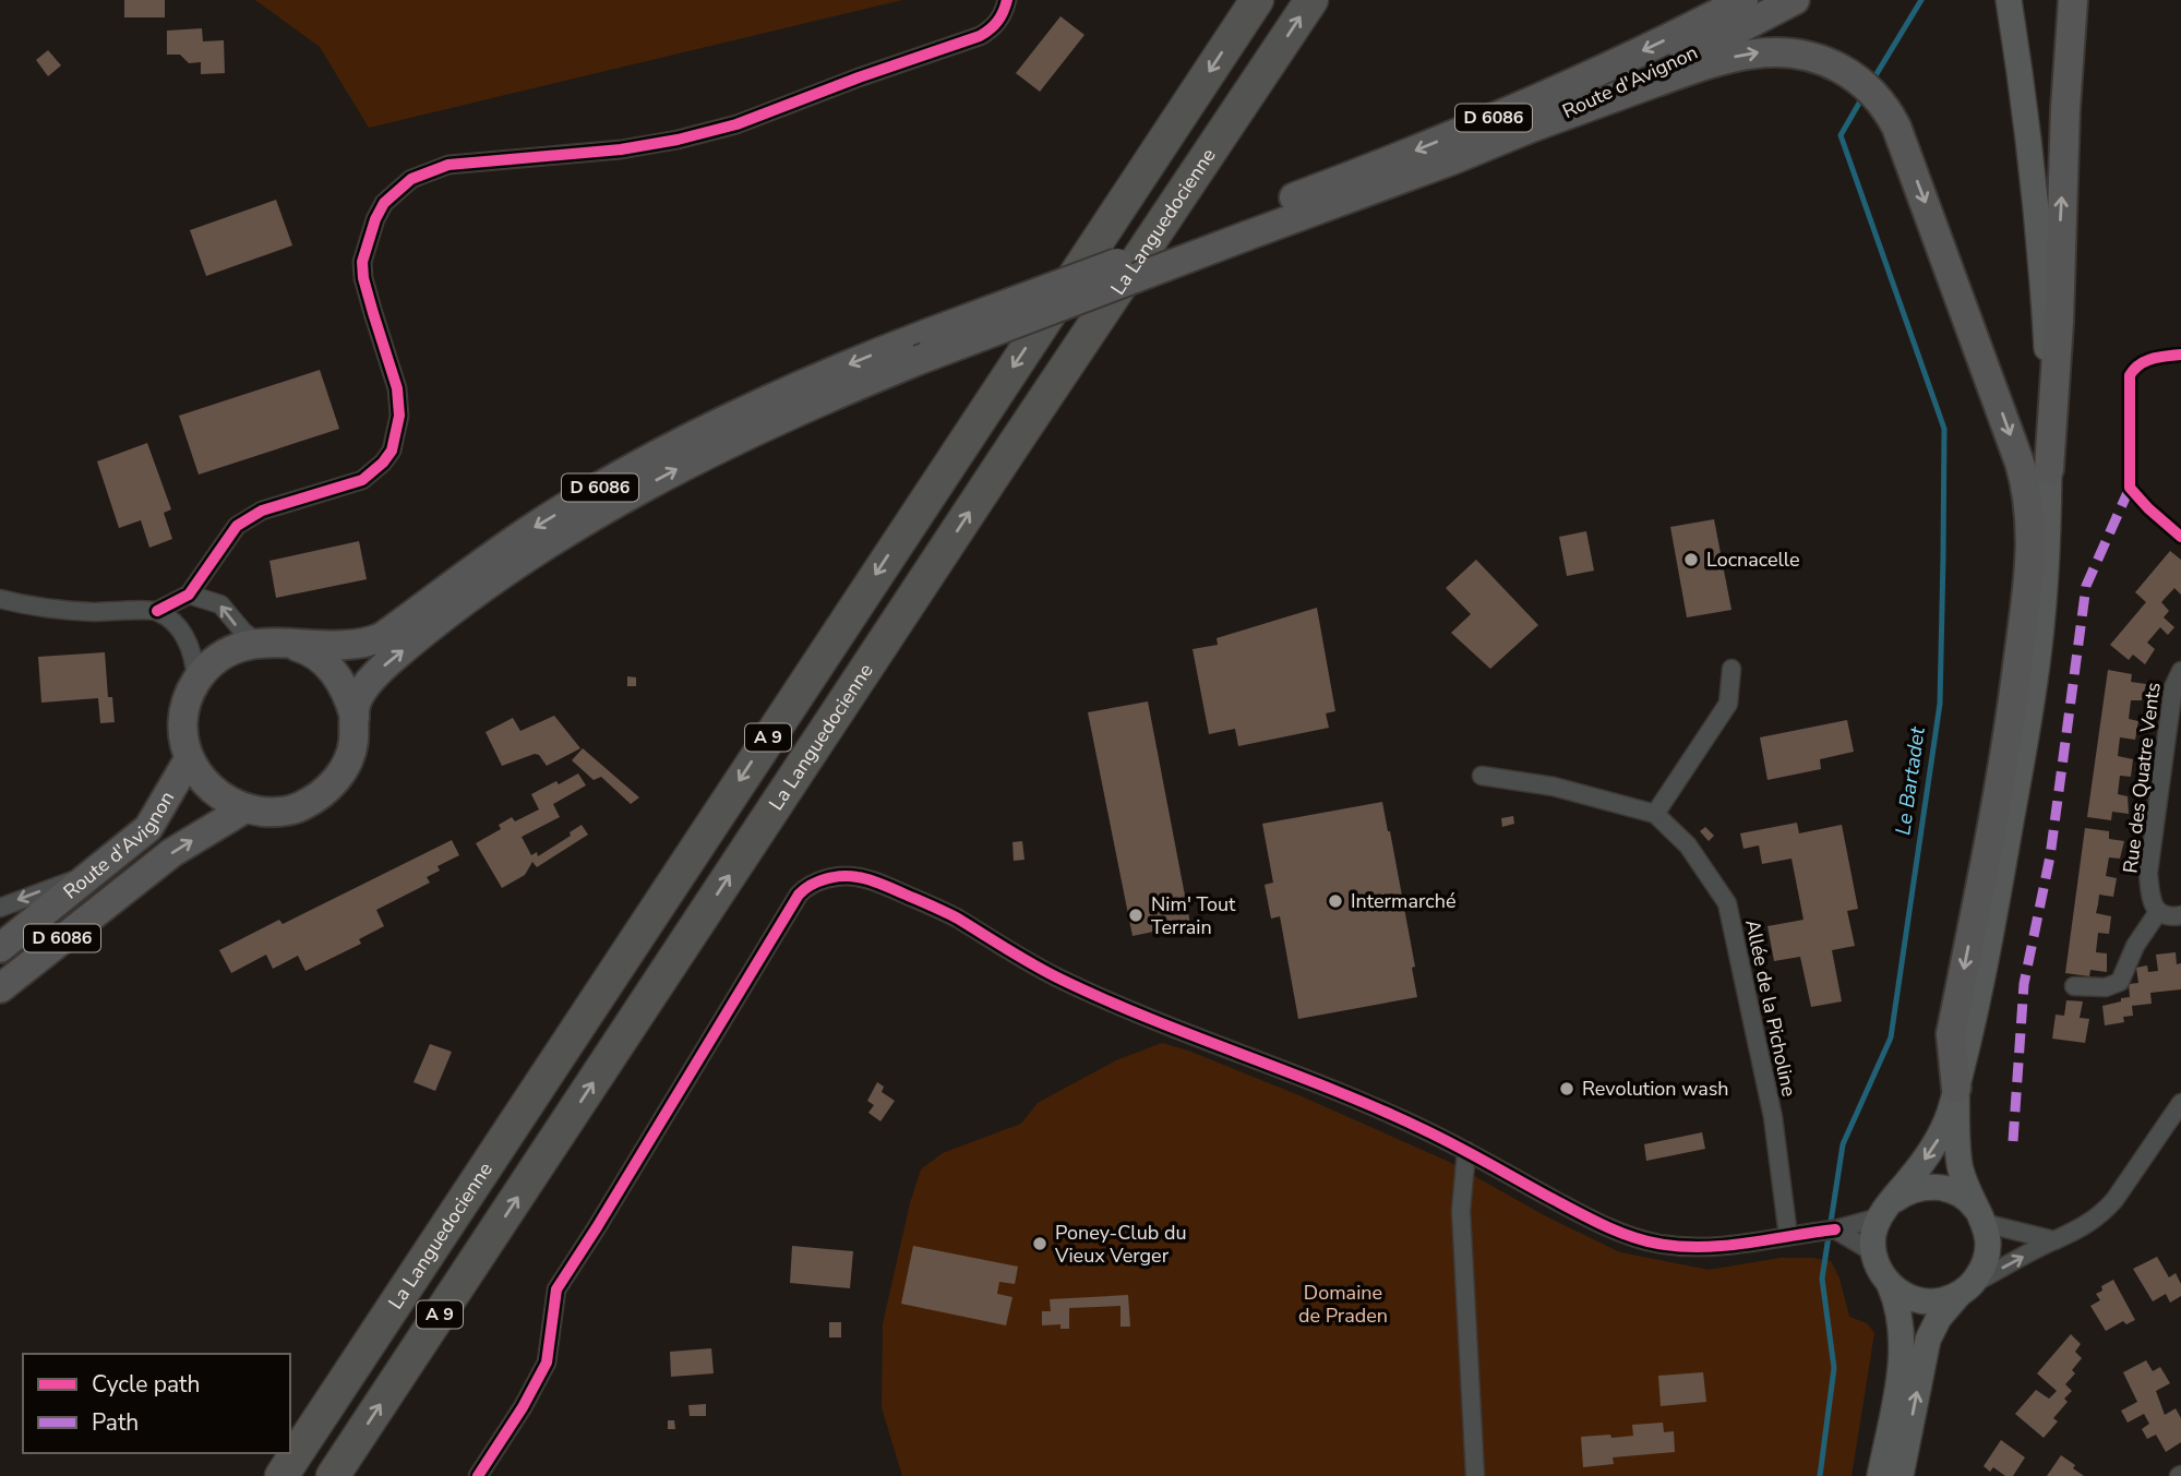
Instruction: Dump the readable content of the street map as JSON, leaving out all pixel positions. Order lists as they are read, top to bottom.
{
  "streets": {
    "highway": ["La Languedocienne", "A 9"],
    "main road": ["Route d'Avignon", "D 6086"],
    "street": ["Rue des Quatre Vents", "Allée de la Picholine"]
  },
  "crossings": [
    ["Route d'Avignon", "D 6086"]
  ],
  "water": ["Le Bartadet"],
  "parks": ["Domaine de Praden"],
  "places": [
    "Locnacelle",
    "Intermarché",
    "Nim' Tout Terrain",
    "Revolution wash",
    "Poney-Club du Vieux Verger"
  ],
  "legend": ["Cycle path", "Path"]
}
